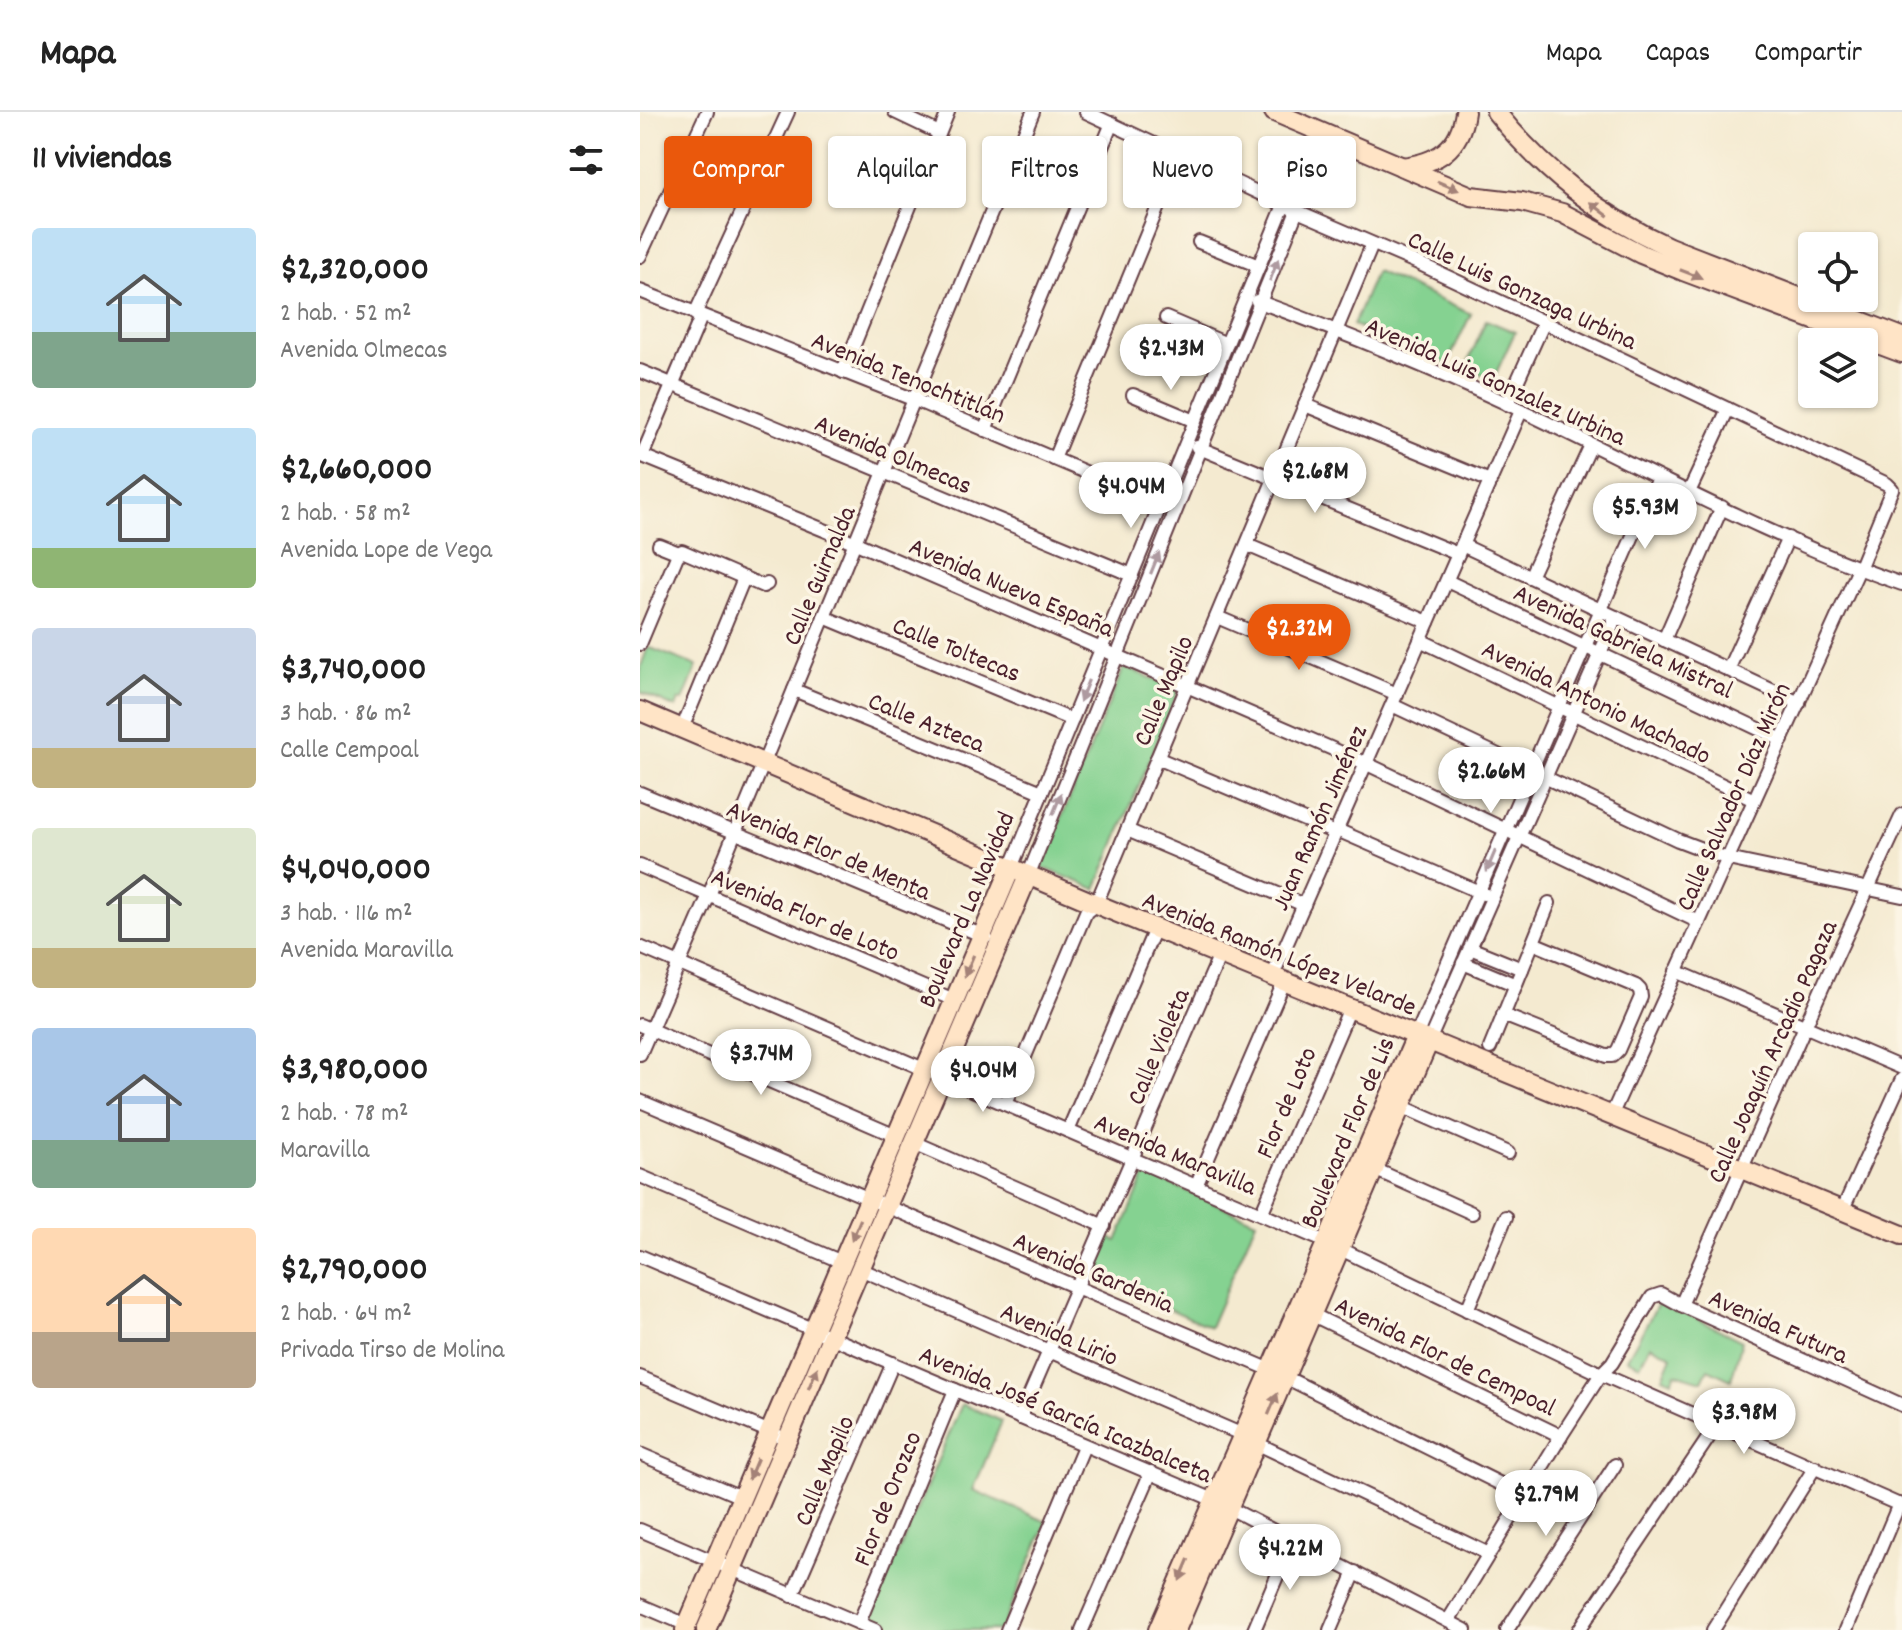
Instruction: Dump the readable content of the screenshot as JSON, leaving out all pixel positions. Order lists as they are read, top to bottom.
{
  "streets": {
    "street": [
      "Calle Luis Gonzaga Urbina",
      "Avenida Tenochtitlán",
      "Avenida Luis Gonzalez Urbina",
      "Avenida Olmecas",
      "Calle Guirnalda",
      "Avenida Nueva España",
      "Avenida Gabriela Mistral",
      "Calle Toltecas",
      "Calle Mapilo",
      "Avenida Antonio Machado",
      "Calle Azteca",
      "Calle Salvador Díaz Mirón",
      "Juan Ramón Jiménez",
      "Avenida Flor de Menta",
      "Boulevard La Navidad",
      "Avenida Flor de Loto",
      "Avenida Ramón López Velarde",
      "Calle Violeta",
      "Calle Joaquín Arcadio Pagaza",
      "Flor de Loto",
      "Boulevard Flor de Lis",
      "Avenida Maravilla",
      "Avenida Gardenia",
      "Avenida Futura",
      "Avenida Lirio",
      "Avenida Flor de Cempoal",
      "Avenida José García Icazbalceta",
      "Flor de Orozco"
    ]
  },
  "crossings": [
    ["Calle Luis Gonzaga Urbina", "Calle Mapilo"],
    ["Calle Luis Gonzaga Urbina", "Calle Salvador Díaz Mirón"],
    ["Calle Luis Gonzaga Urbina", "Boulevard La Navidad"],
    ["Avenida Tenochtitlán", "Calle Guirnalda"],
    ["Avenida Tenochtitlán", "Boulevard La Navidad"],
    ["Avenida Luis Gonzalez Urbina", "Calle Mapilo"],
    ["Avenida Luis Gonzalez Urbina", "Calle Salvador Díaz Mirón"],
    ["Avenida Luis Gonzalez Urbina", "Juan Ramón Jiménez"],
    ["Avenida Luis Gonzalez Urbina", "Boulevard La Navidad"],
    ["Avenida Luis Gonzalez Urbina", "Boulevard Flor de Lis"],
    ["Avenida Olmecas", "Calle Guirnalda"],
    ["Avenida Olmecas", "Boulevard La Navidad"],
    ["Calle Guirnalda", "Avenida Nueva España"],
    ["Calle Guirnalda", "Calle Toltecas"],
    ["Calle Guirnalda", "Calle Azteca"],
    ["Calle Guirnalda", "Avenida Flor de Menta"],
    ["Calle Guirnalda", "Avenida Flor de Loto"],
    ["Calle Guirnalda", "Avenida Ramón López Velarde"],
    ["Calle Guirnalda", "Avenida Maravilla"],
    ["Avenida Nueva España", "Calle Mapilo"],
    ["Avenida Nueva España", "Calle Salvador Díaz Mirón"],
    ["Avenida Nueva España", "Juan Ramón Jiménez"],
    ["Avenida Nueva España", "Boulevard La Navidad"],
    ["Avenida Nueva España", "Boulevard Flor de Lis"],
    ["Avenida Gabriela Mistral", "Calle Salvador Díaz Mirón"],
    ["Avenida Gabriela Mistral", "Juan Ramón Jiménez"],
    ["Avenida Gabriela Mistral", "Boulevard Flor de Lis"],
    ["Calle Toltecas", "Boulevard La Navidad"],
    ["Calle Mapilo", "Avenida Ramón López Velarde"],
    ["Calle Mapilo", "Avenida Maravilla"],
    ["Calle Mapilo", "Avenida José García Icazbalceta"],
    ["Avenida Antonio Machado", "Calle Salvador Díaz Mirón"],
    ["Avenida Antonio Machado", "Juan Ramón Jiménez"],
    ["Avenida Antonio Machado", "Boulevard Flor de Lis"],
    ["Calle Azteca", "Boulevard La Navidad"],
    ["Calle Salvador Díaz Mirón", "Avenida Ramón López Velarde"],
    ["Juan Ramón Jiménez", "Avenida Ramón López Velarde"],
    ["Juan Ramón Jiménez", "Avenida Maravilla"],
    ["Avenida Flor de Menta", "Boulevard La Navidad"],
    ["Boulevard La Navidad", "Avenida Flor de Loto"],
    ["Boulevard La Navidad", "Avenida Ramón López Velarde"],
    ["Boulevard La Navidad", "Avenida Maravilla"],
    ["Boulevard La Navidad", "Avenida Gardenia"],
    ["Boulevard La Navidad", "Avenida Lirio"],
    ["Boulevard La Navidad", "Avenida José García Icazbalceta"],
    ["Avenida Ramón López Velarde", "Calle Violeta"],
    ["Avenida Ramón López Velarde", "Calle Joaquín Arcadio Pagaza"],
    ["Avenida Ramón López Velarde", "Flor de Loto"],
    ["Avenida Ramón López Velarde", "Boulevard Flor de Lis"],
    ["Calle Violeta", "Avenida Maravilla"],
    ["Calle Violeta", "Avenida Gardenia"],
    ["Calle Violeta", "Avenida Lirio"],
    ["Calle Violeta", "Avenida José García Icazbalceta"],
    ["Calle Joaquín Arcadio Pagaza", "Avenida Futura"],
    ["Flor de Loto", "Avenida Maravilla"],
    ["Boulevard Flor de Lis", "Avenida Maravilla"],
    ["Boulevard Flor de Lis", "Avenida Gardenia"],
    ["Boulevard Flor de Lis", "Avenida Lirio"],
    ["Boulevard Flor de Lis", "Avenida Flor de Cempoal"],
    ["Boulevard Flor de Lis", "Avenida José García Icazbalceta"],
    ["Avenida José García Icazbalceta", "Flor de Orozco"]
  ],
  "page": {
    "header": "Mapa",
    "nav": ["Mapa", "Capas", "Compartir"],
    "heading": "11 viviendas",
    "chip": [
      "Comprar",
      "Alquilar",
      "Filtros",
      "Nuevo",
      "Piso"
    ],
    "list": [
      {
        "name": "$2,320,000",
        "note": "2 hab. · 52 m² · Avenida Olmecas"
      },
      {
        "name": "$2,660,000",
        "note": "2 hab. · 58 m² · Avenida Lope de Vega"
      },
      {
        "name": "$3,740,000",
        "note": "3 hab. · 86 m² · Calle Cempoal"
      },
      {
        "name": "$4,040,000",
        "note": "3 hab. · 116 m² · Avenida Maravilla"
      },
      {
        "name": "$3,980,000",
        "note": "2 hab. · 78 m² · Maravilla"
      },
      {
        "name": "$2,790,000",
        "note": "2 hab. · 64 m² · Privada Tirso de Molina"
      }
    ],
    "price": [
      "$2.43M",
      "$2.68M",
      "$4.04M",
      "$5.93M",
      "$2.32M",
      "$2.66M",
      "$3.74M",
      "$4.04M",
      "$3.98M",
      "$2.79M",
      "$4.22M"
    ]
  }
}
